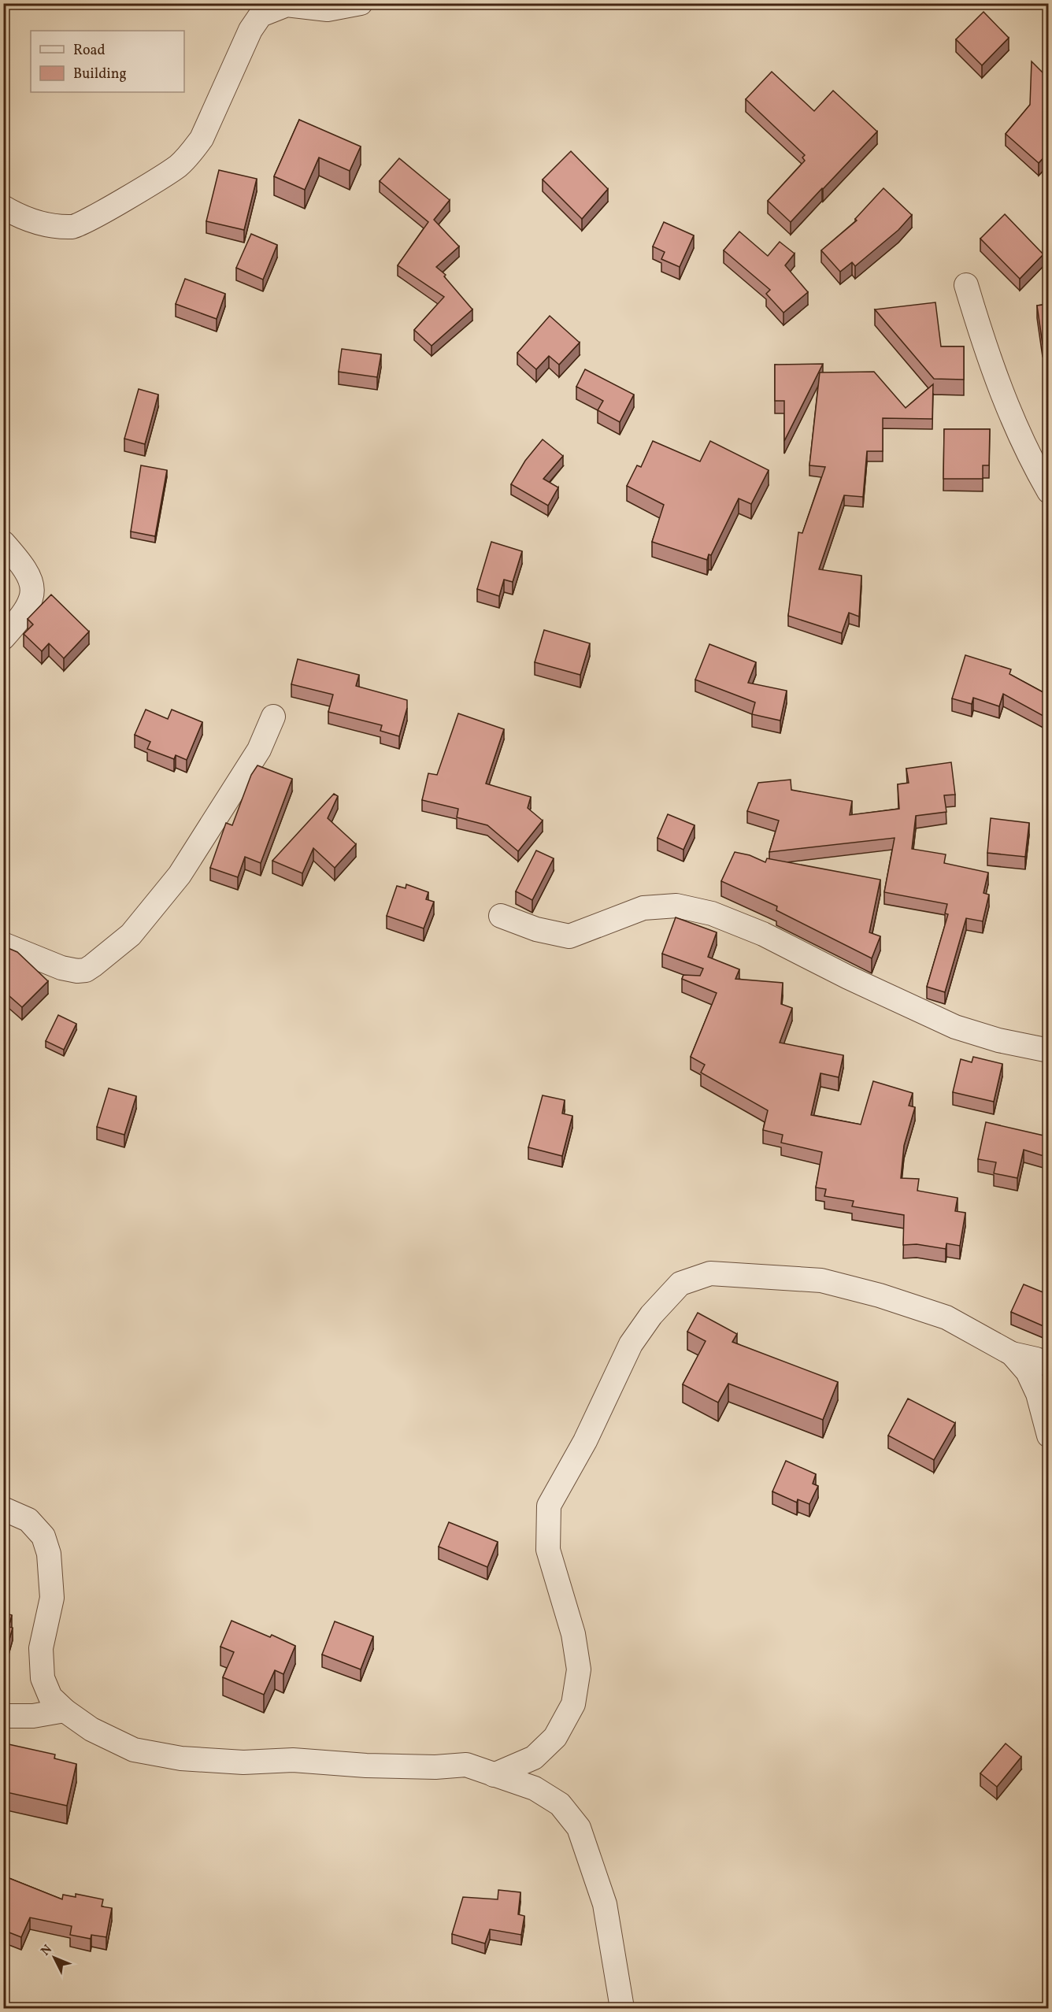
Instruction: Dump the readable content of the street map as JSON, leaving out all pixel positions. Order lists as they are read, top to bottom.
{
  "legend": ["Road", "Building"],
  "north": "top left"
}
